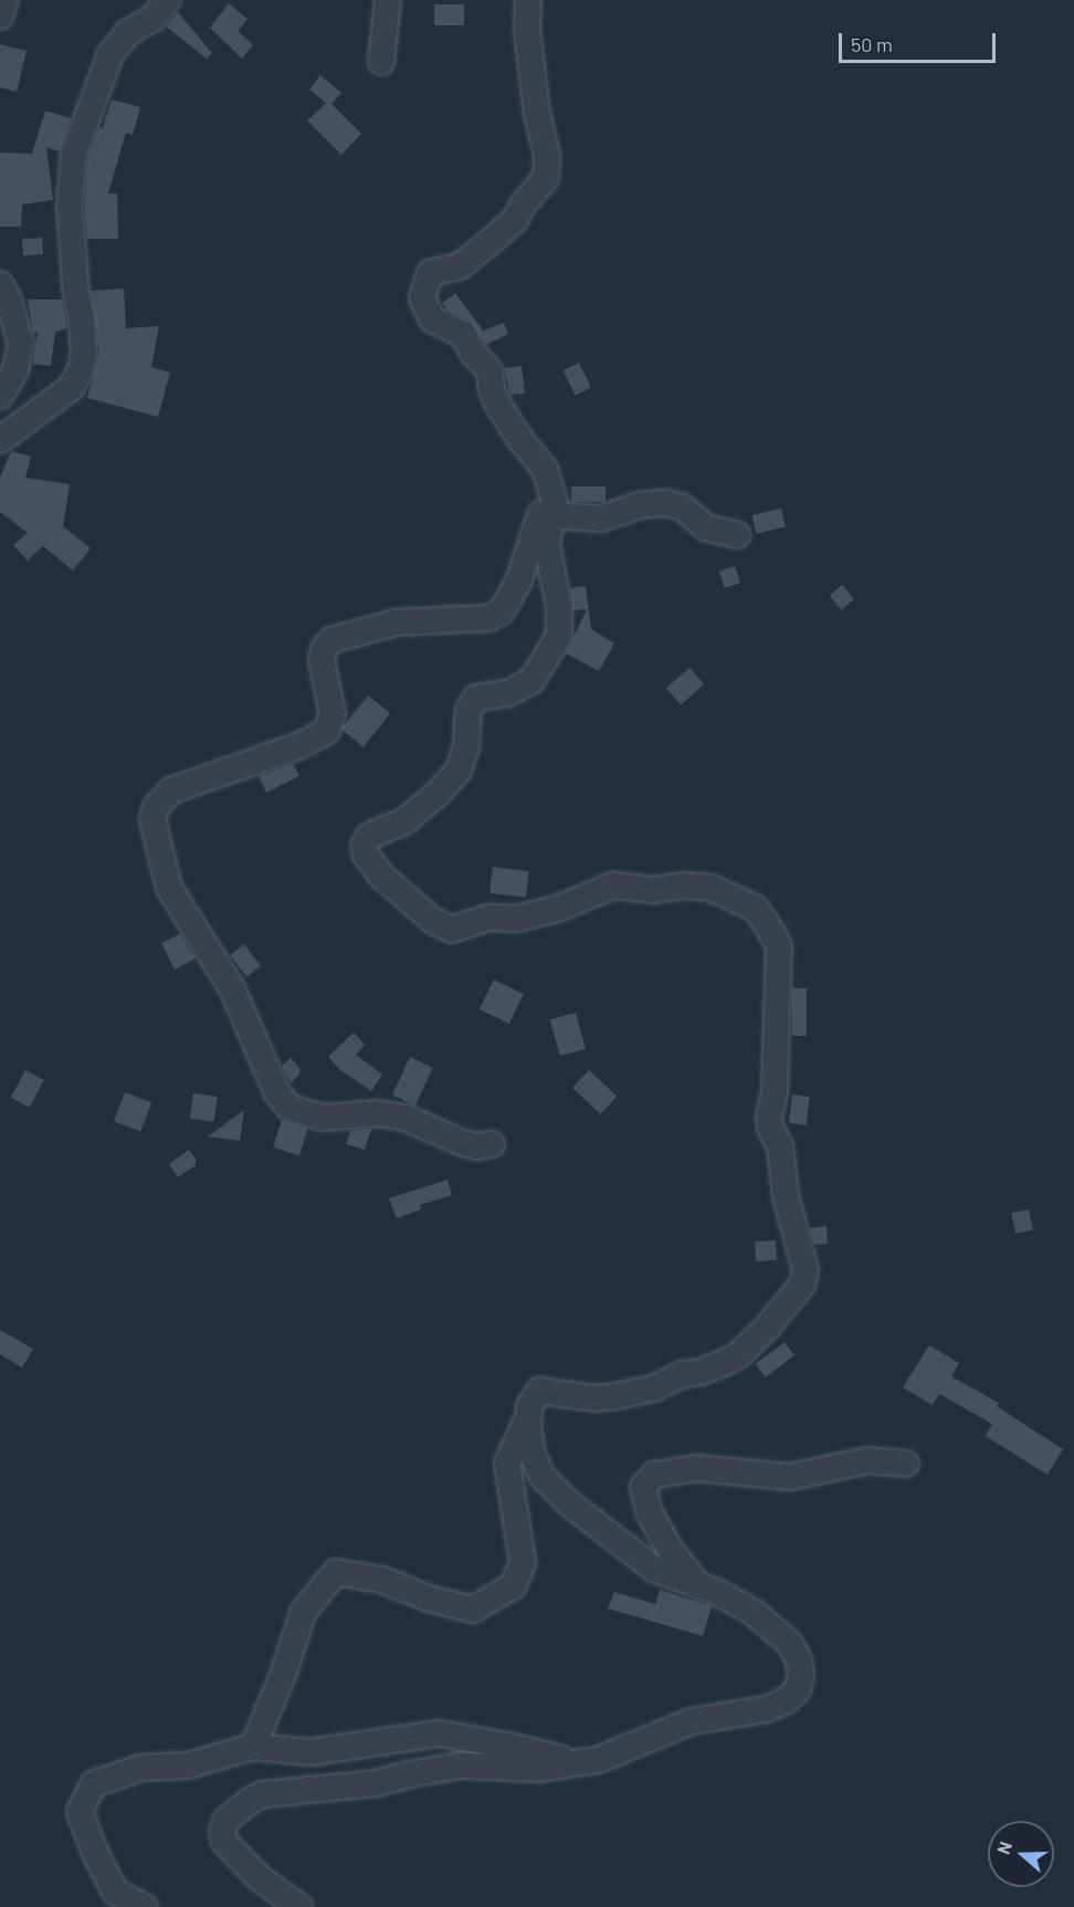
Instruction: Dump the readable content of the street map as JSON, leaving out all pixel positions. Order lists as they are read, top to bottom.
{
  "scale_bar": "50 m",
  "north": "left"
}
